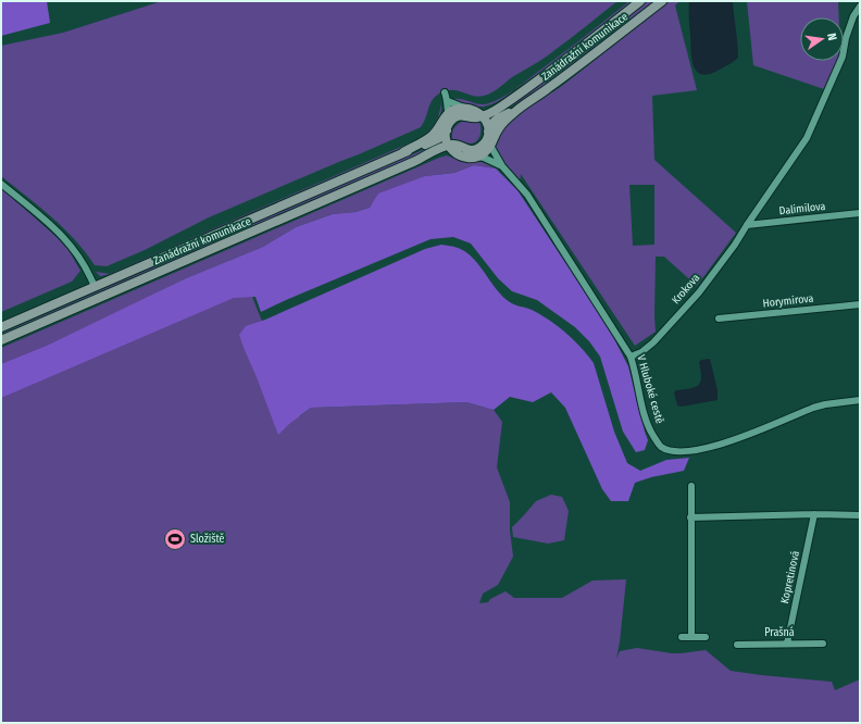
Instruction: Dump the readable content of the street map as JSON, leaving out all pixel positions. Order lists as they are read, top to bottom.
{
  "streets": {
    "main road": ["Zanádražní komunikace"],
    "street": [
      "Dalimilova",
      "Krokova",
      "Horymírova",
      "V Hluboké cestě",
      "Kopretinová",
      "Prašná"
    ]
  },
  "crossings": [
    ["Zanádražní komunikace", "V Hluboké cestě"],
    ["Dalimilova", "Krokova"],
    ["Krokova", "V Hluboké cestě"],
    ["Kopretinová", "Prašná"]
  ],
  "places": {
    "sports": ["Složiště"]
  },
  "north": "right"
}
